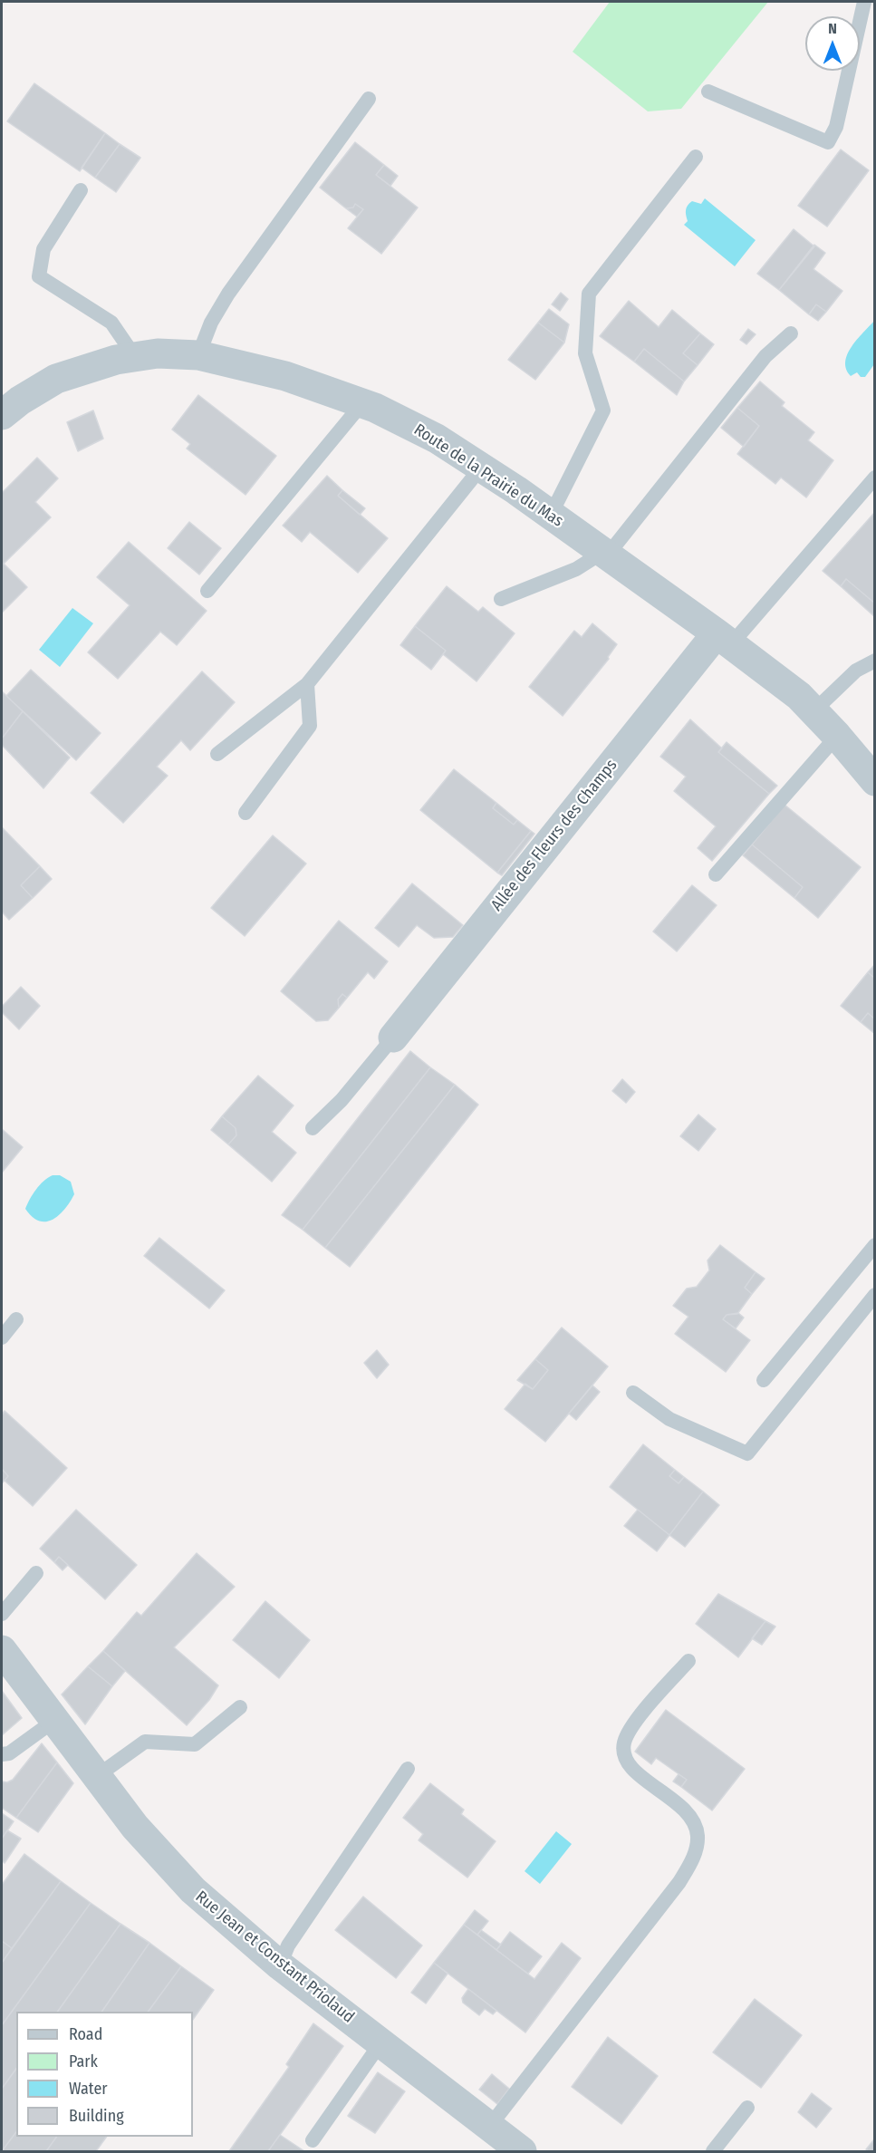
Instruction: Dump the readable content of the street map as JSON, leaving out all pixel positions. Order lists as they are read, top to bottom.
{
  "streets": {
    "street": ["Route de la Prairie du Mas", "Allée des Fleurs des Champs", "Rue Jean et Constant Priolaud"]
  },
  "crossings": [
    ["Route de la Prairie du Mas", "Allée des Fleurs des Champs"]
  ],
  "legend": [
    "Road",
    "Park",
    "Water",
    "Building"
  ],
  "north": "top"
}
